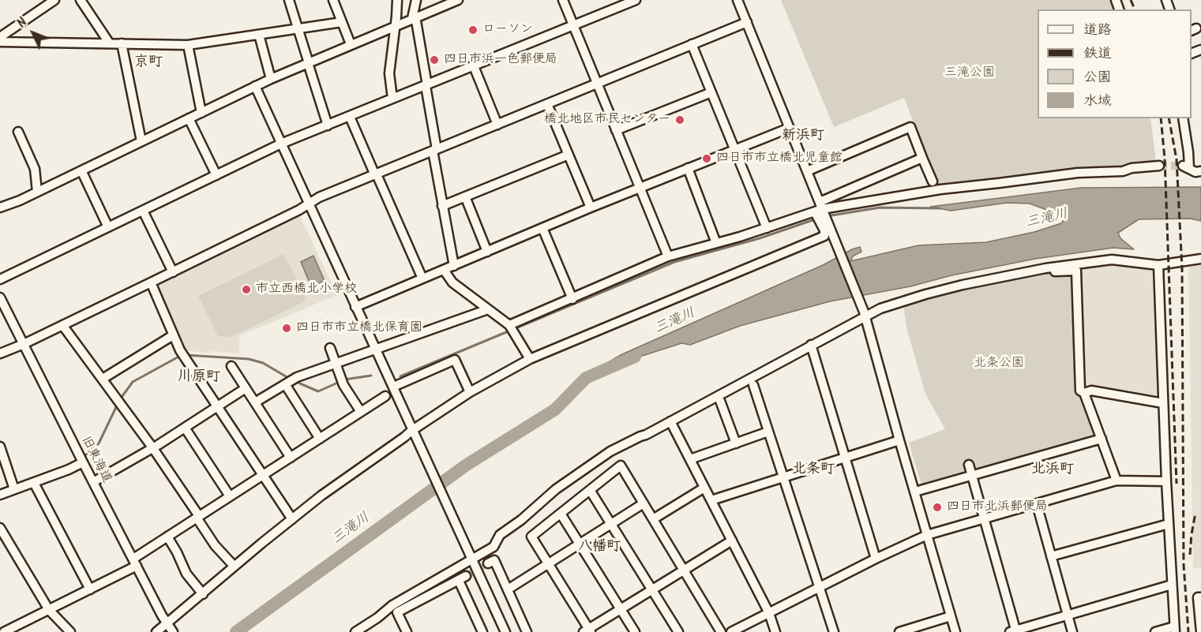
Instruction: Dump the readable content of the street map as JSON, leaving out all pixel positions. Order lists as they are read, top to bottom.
{
  "streets": {
    "street": ["旧東海道"]
  },
  "districts": [
    "京町",
    "新浜町",
    "川原町",
    "北条町",
    "北浜町",
    "八幡町"
  ],
  "water": ["三滝川"],
  "parks": ["三滝公園", "北条公園"],
  "places": [
    "ローソン",
    "四日市浜一色郵便局",
    "橋北地区市民センター",
    "四日市市立橋北児童館",
    "市立西橋北小学校",
    "四日市市立橋北保育園",
    "四日市北浜郵便局"
  ],
  "legend": [
    "道路",
    "鉄道",
    "公園",
    "水域"
  ],
  "north": "top left"
}
